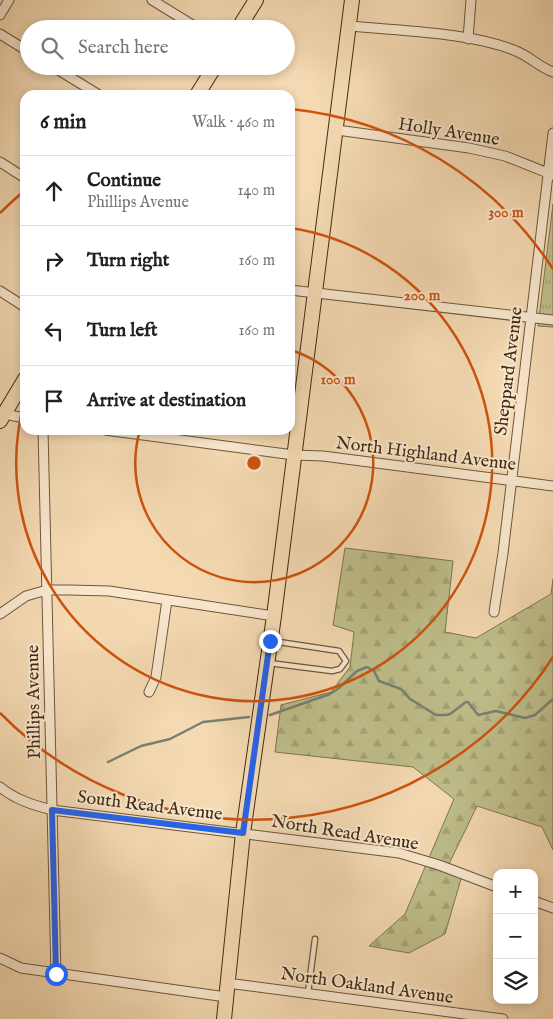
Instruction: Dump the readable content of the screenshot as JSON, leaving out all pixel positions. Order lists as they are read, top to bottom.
{
  "streets": {
    "street": [
      "Holly Avenue",
      "Sheppard Avenue",
      "North Highland Avenue",
      "Phillips Avenue",
      "South Read Avenue",
      "North Read Avenue",
      "North Oakland Avenue"
    ]
  },
  "crossings": [
    ["Holly Avenue", "Sheppard Avenue"],
    ["Sheppard Avenue", "North Highland Avenue"],
    ["Phillips Avenue", "South Read Avenue"],
    ["South Read Avenue", "North Read Avenue"]
  ],
  "page": {
    "search": "Search here",
    "heading": ["6 min", "Walk · 460 m"],
    "list": [
      ["Continue", "Phillips Avenue", "140 m"],
      ["Turn right", "160 m"],
      ["Turn left", "160 m"],
      "Arrive at destination"
    ],
    "map_buttons": ["+", "−"]
  },
  "rings": ["300 m", "200 m", "100 m"]
}
